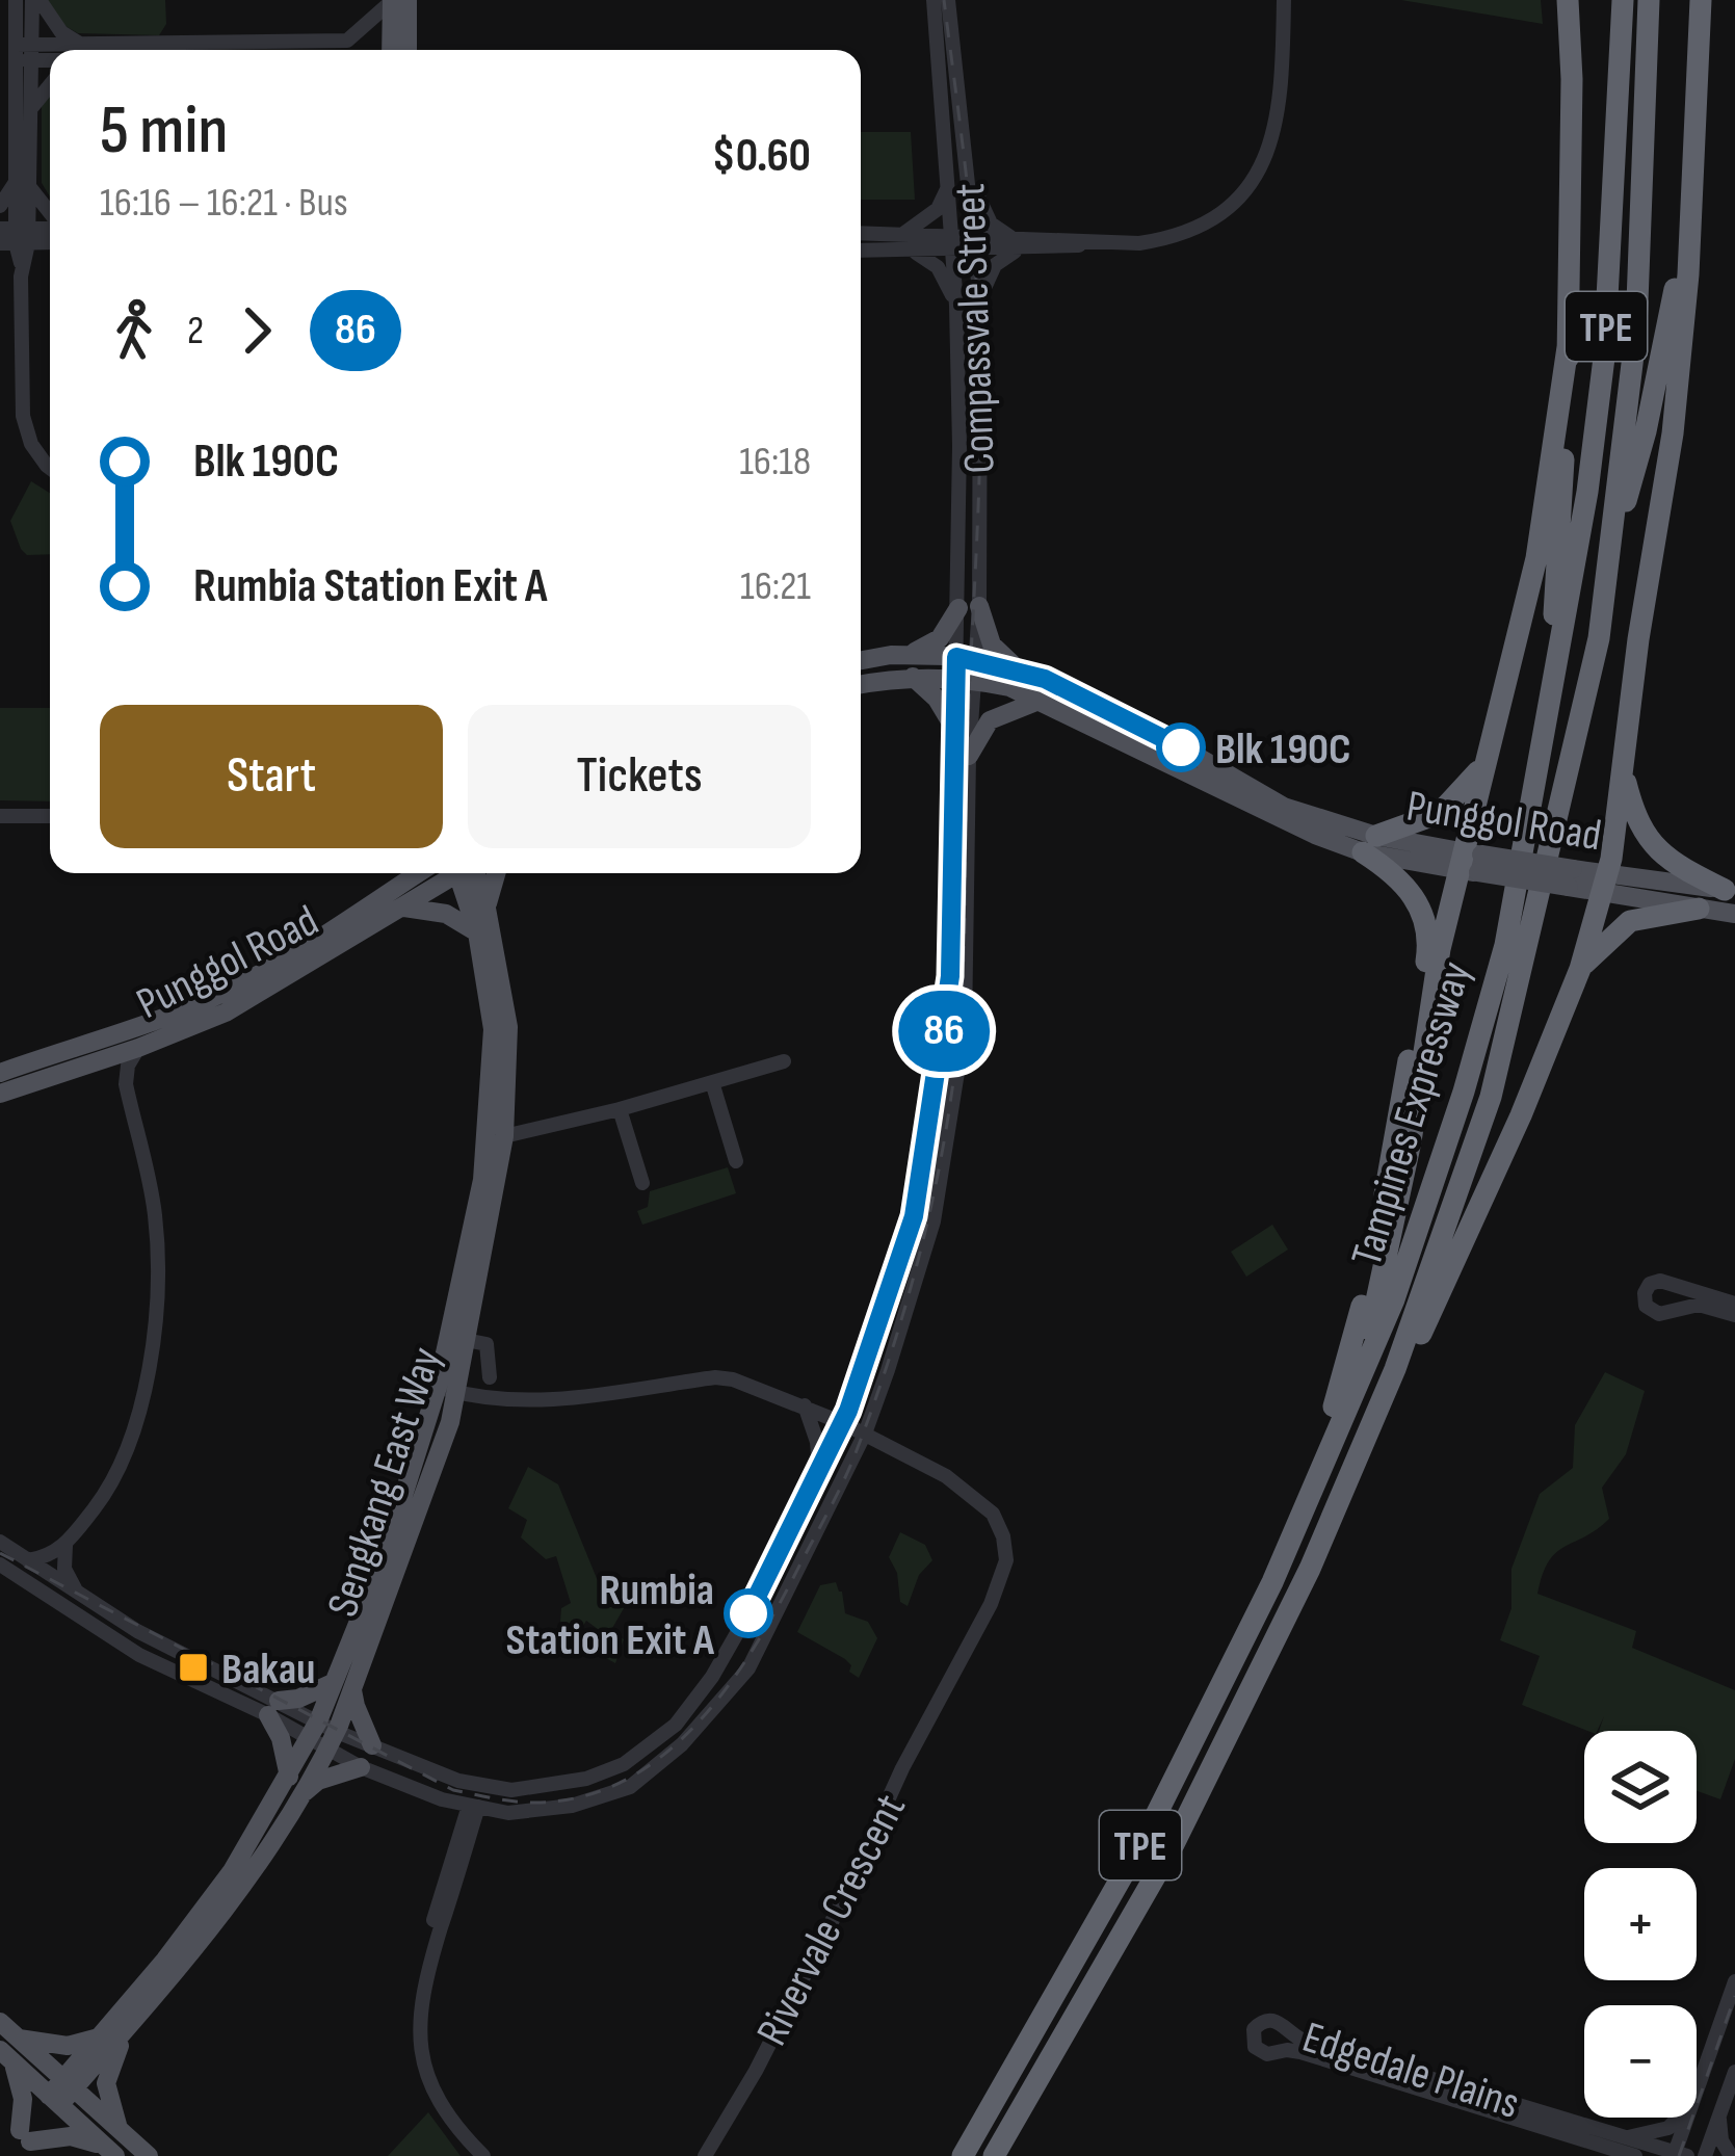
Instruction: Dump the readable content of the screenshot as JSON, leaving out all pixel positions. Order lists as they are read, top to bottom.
{
  "streets": {
    "highway": ["TPE", "Tampines Expressway"],
    "main road": ["Punggol Road", "Sengkang East Way"],
    "street": ["Compassvale Street", "Rivervale Crescent", "Edgedale Plains"]
  },
  "crossings": [
    ["Compassvale Street", "Punggol Road"],
    ["Sengkang East Way", "Rivervale Crescent"]
  ],
  "places": {
    "other": ["Blk 190C", "Rumbia Station Exit A"],
    "transit": ["Bakau"]
  },
  "lines": ["bus line 86"],
  "page": {
    "on_map": "86",
    "heading": ["5 min", "16:16 – 16:21 · Bus", "$0.60"],
    "legs": ["2", "86"],
    "list": [
      {
        "name": "Blk 190C",
        "value": "16:18"
      },
      {
        "name": "Rumbia Station Exit A",
        "value": "16:21"
      }
    ],
    "buttons": ["Start", "Tickets"],
    "map_buttons": ["+", "−"]
  }
}
